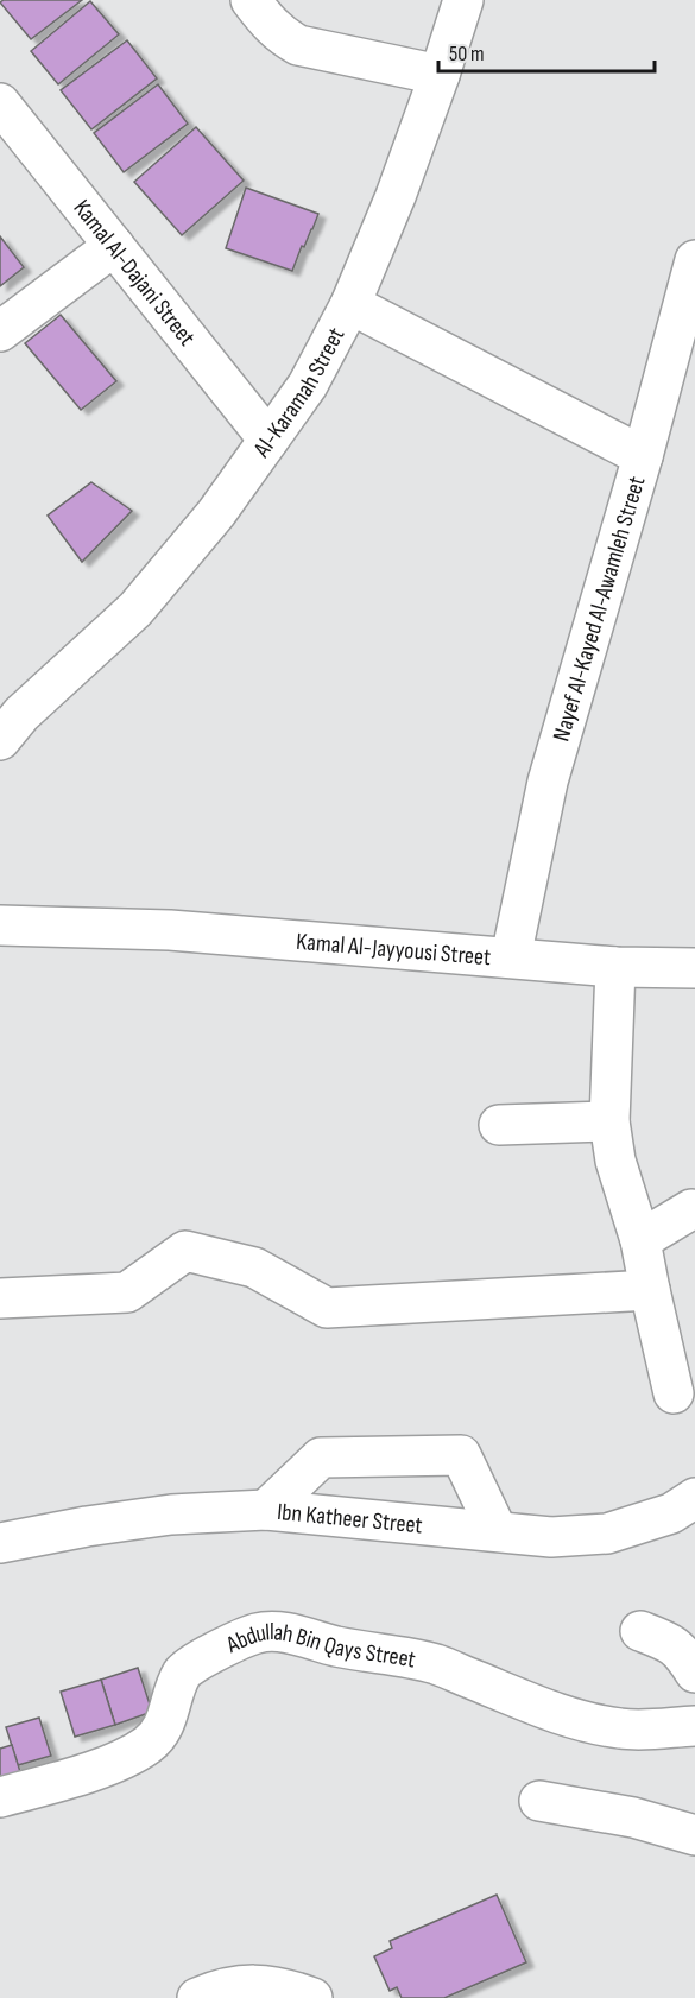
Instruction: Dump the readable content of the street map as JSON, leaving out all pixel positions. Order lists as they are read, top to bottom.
{
  "streets": {
    "street": [
      "Kamal Al-Dajani Street",
      "Al-Karamah Street",
      "Nayef Al-Kayed Al-Awamleh Street",
      "Kamal Al-Jayyousi Street",
      "Ibn Katheer Street",
      "Abdullah Bin Qays Street"
    ]
  },
  "crossings": [
    ["Kamal Al-Dajani Street", "Al-Karamah Street"],
    ["Nayef Al-Kayed Al-Awamleh Street", "Kamal Al-Jayyousi Street"]
  ],
  "scale_bar": "50 m"
}
